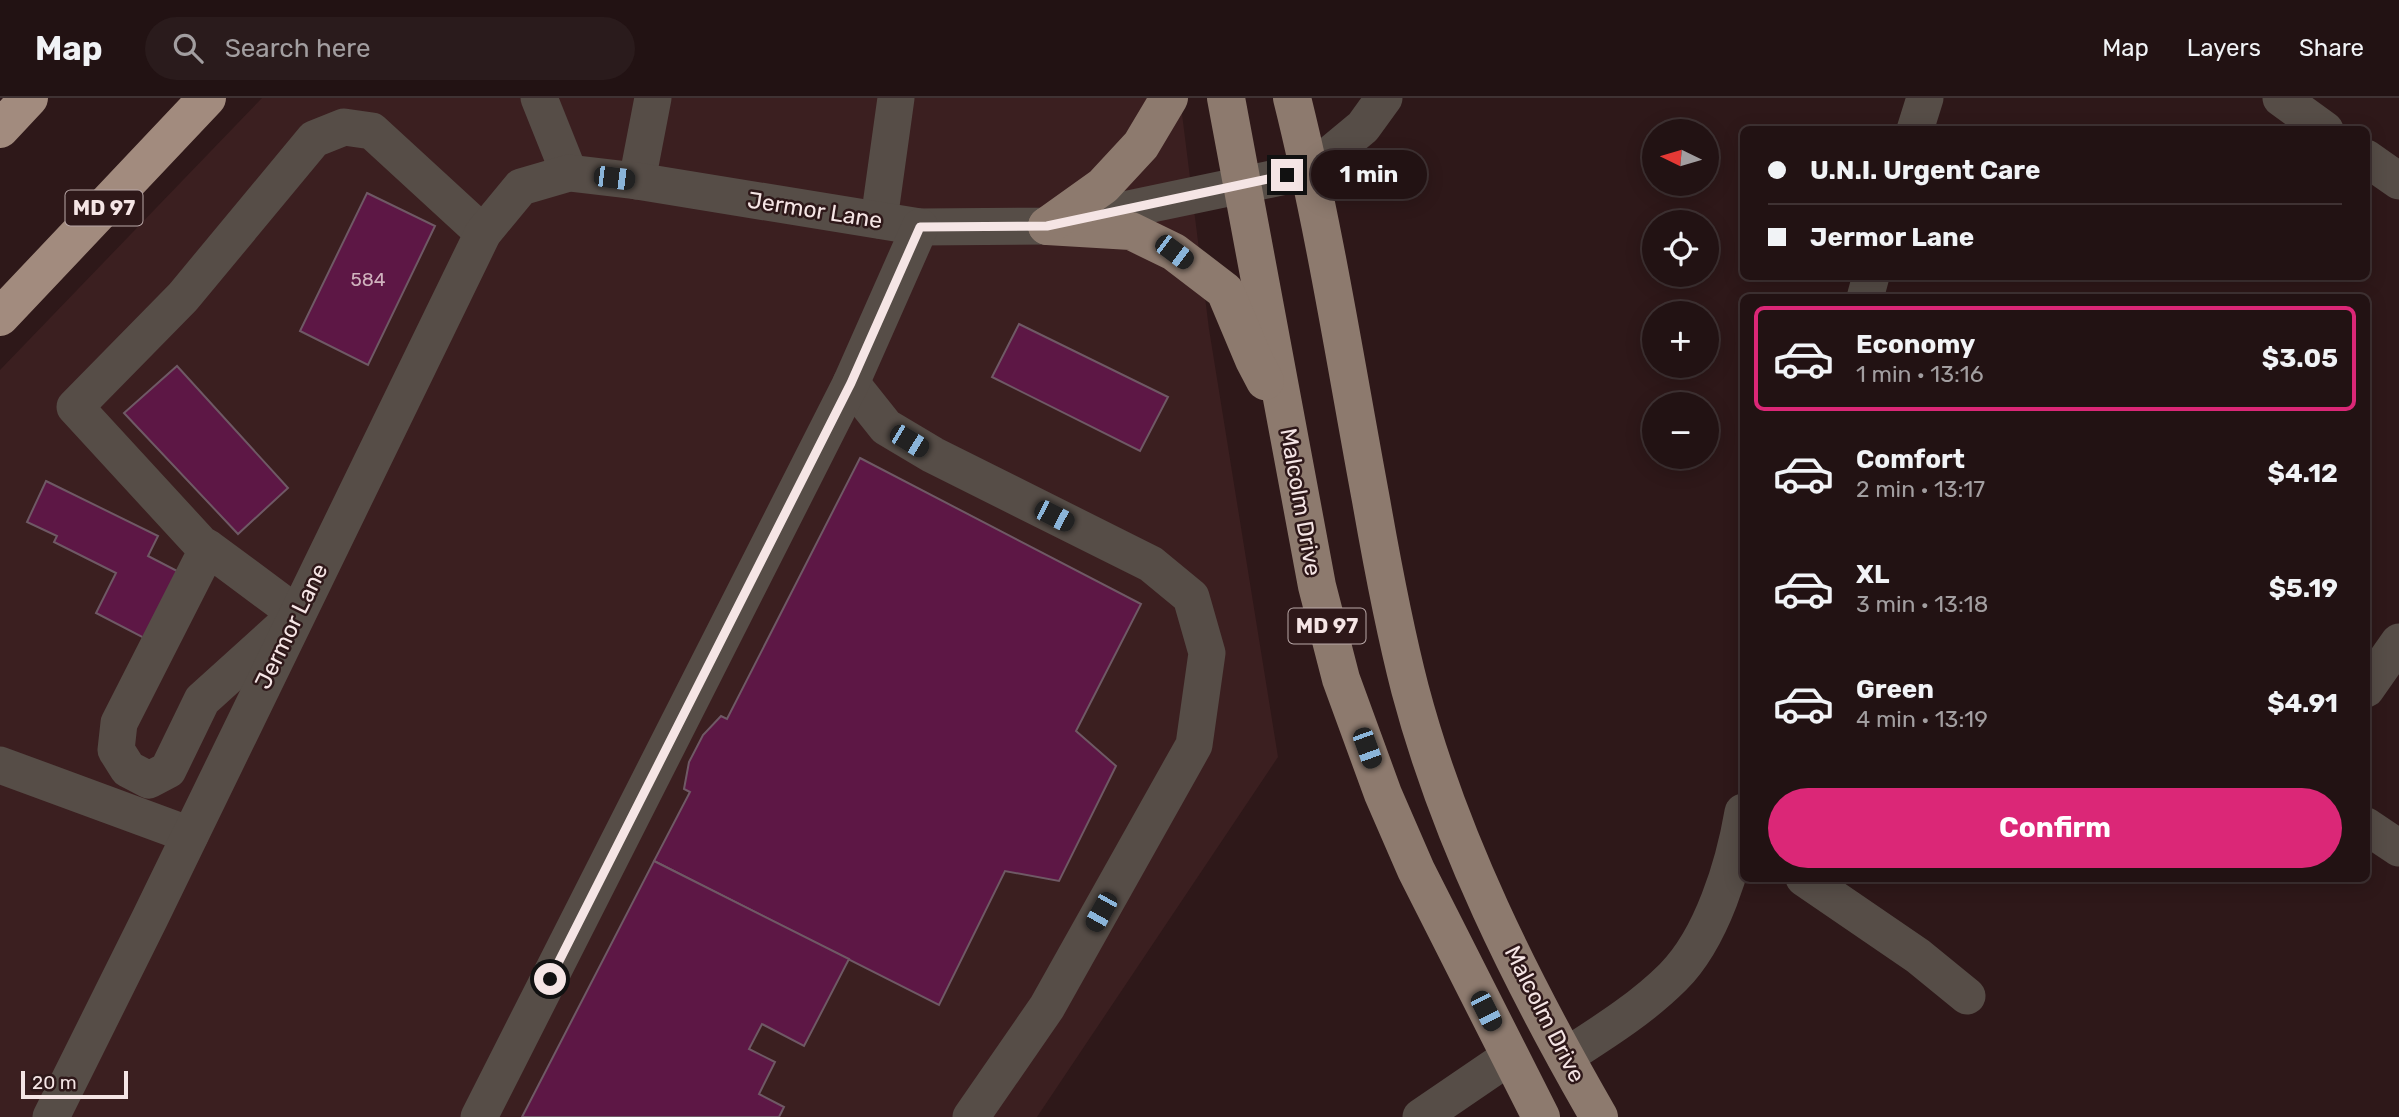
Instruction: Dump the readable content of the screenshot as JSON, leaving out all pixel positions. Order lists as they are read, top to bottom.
{
  "streets": {
    "highway": ["MD 97"],
    "main road": ["Malcolm Drive"],
    "street": ["Jermor Lane"]
  },
  "crossings": [
    ["Jermor Lane", "Malcolm Drive"]
  ],
  "house_numbers": ["584"],
  "scale_bar": "20 m",
  "north": "left",
  "page": {
    "header": "Map",
    "search": "Search here",
    "nav": ["Map", "Layers", "Share"],
    "map_buttons": ["+", "−"],
    "banner": ["U.N.I. Urgent Care", "Jermor Lane"],
    "bubble": "1 min",
    "list": [
      {
        "name": "Economy",
        "note": "1 min · 13:16",
        "value": "$3.05"
      },
      {
        "name": "Comfort",
        "note": "2 min · 13:17",
        "value": "$4.12"
      },
      {
        "name": "XL",
        "note": "3 min · 13:18",
        "value": "$5.19"
      },
      {
        "name": "Green",
        "note": "4 min · 13:19",
        "value": "$4.91"
      }
    ],
    "buttons": "Confirm",
    "scale": "20 m"
  }
}
